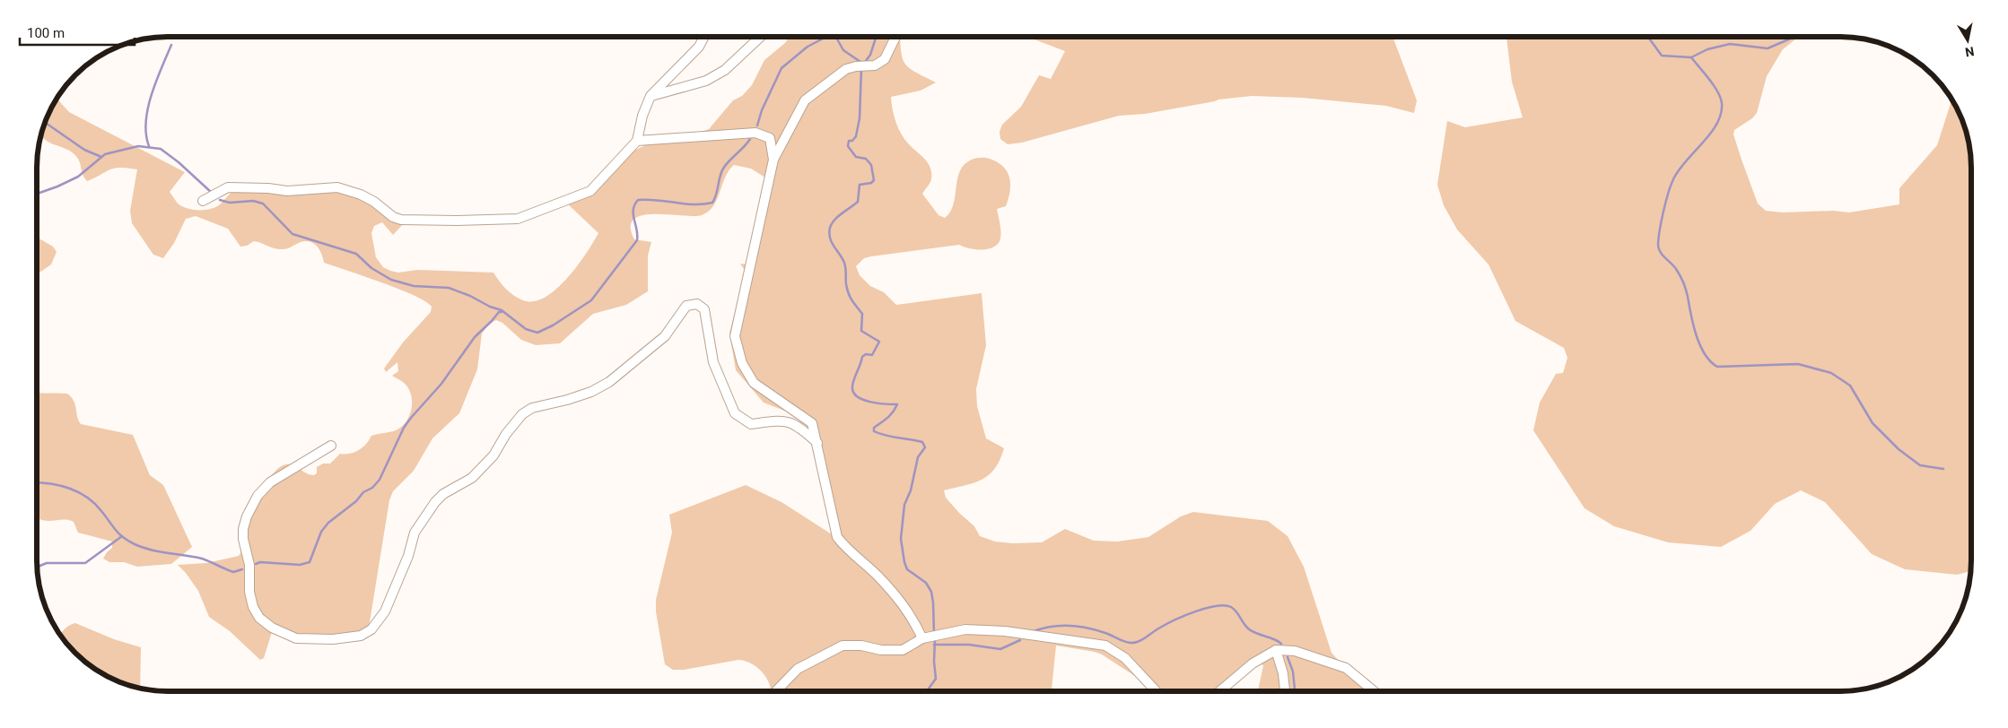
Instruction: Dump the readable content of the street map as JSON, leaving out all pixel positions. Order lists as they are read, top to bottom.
{
  "scale_bar": "100 m",
  "north": "bottom"
}
